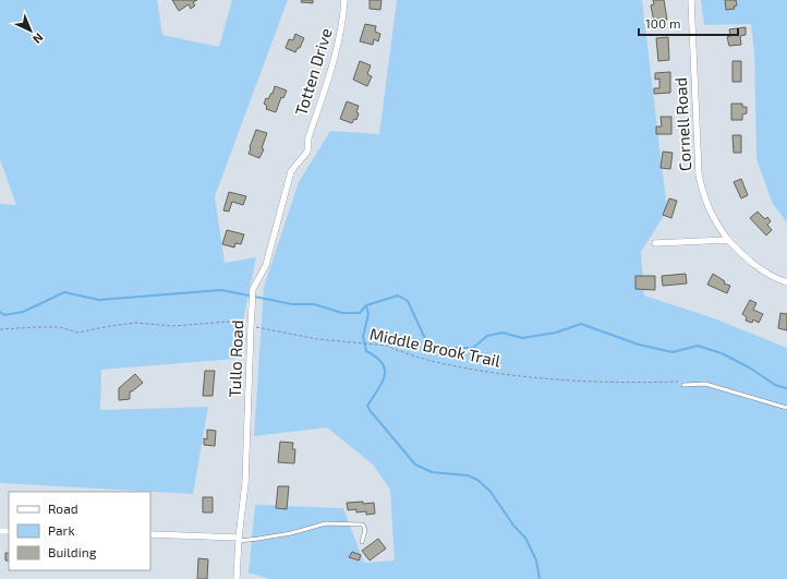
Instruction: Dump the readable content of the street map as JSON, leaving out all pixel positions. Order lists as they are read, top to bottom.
{
  "streets": {
    "street": ["Totten Drive", "Cornell Road", "Tullo Road"],
    "path": ["Middle Brook Trail"]
  },
  "crossings": [
    ["Totten Drive", "Tullo Road"],
    ["Middle Brook Trail", "Tullo Road"]
  ],
  "legend": ["Road", "Park", "Building"],
  "scale_bar": "100 m",
  "north": "bottom right"
}
